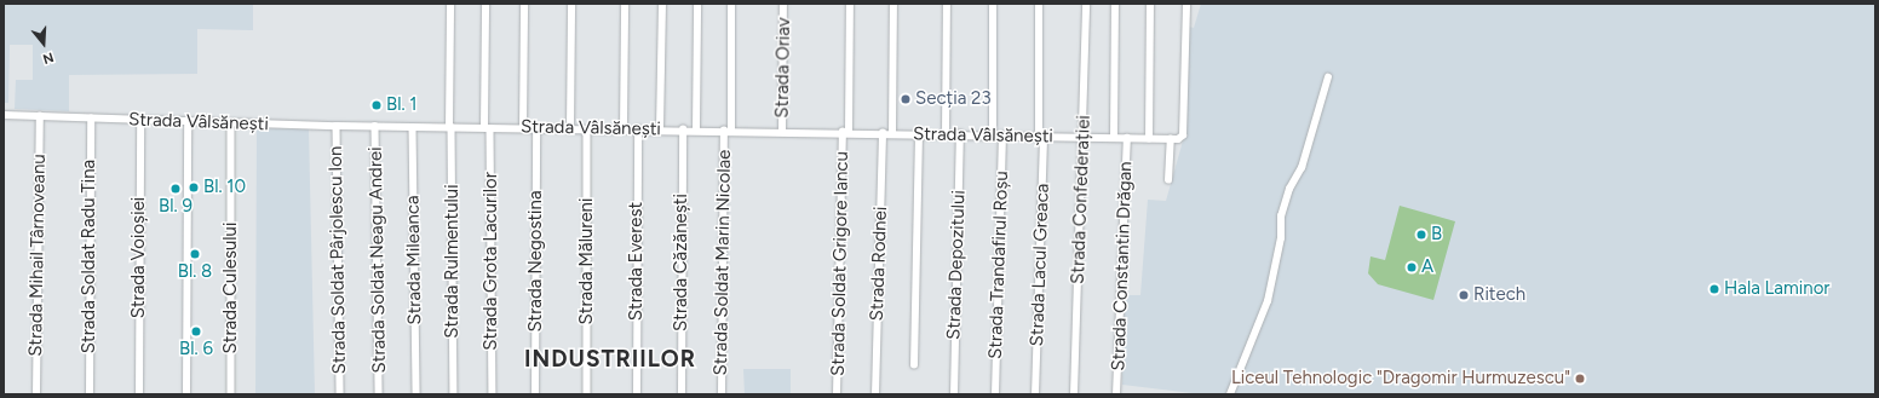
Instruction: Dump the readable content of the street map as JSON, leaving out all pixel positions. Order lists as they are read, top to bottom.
{
  "streets": {
    "street": [
      "Strada Oriav",
      "Strada Vâlsănești",
      "Strada Confederației",
      "Strada Mihail Târnoveanu",
      "Strada Soldat Radu Tina",
      "Strada Voioșiei",
      "Strada Soldat Pârjolescu Ion",
      "Strada Soldat Neagu Andrei",
      "Strada Mileanca",
      "Strada Rulmentului",
      "Strada Grota Lacurilor",
      "Strada Negostina",
      "Strada Mălureni",
      "Strada Everest",
      "Strada Căzănești",
      "Strada Soldat Marin Nicolae",
      "Strada Soldat Grigore Iancu",
      "Strada Rodnei",
      "Strada Depozitului",
      "Strada Trandafirul Roșu",
      "Strada Lacul Greaca",
      "Strada Constantin Drăgan",
      "Strada Culesului"
    ]
  },
  "crossings": [
    ["Strada Oriav", "Strada Vâlsănești"],
    ["Strada Vâlsănești", "Strada Confederației"],
    ["Strada Vâlsănești", "Strada Mihail Târnoveanu"],
    ["Strada Vâlsănești", "Strada Soldat Radu Tina"],
    ["Strada Vâlsănești", "Strada Voioșiei"],
    ["Strada Vâlsănești", "Strada Soldat Pârjolescu Ion"],
    ["Strada Vâlsănești", "Strada Soldat Neagu Andrei"],
    ["Strada Vâlsănești", "Strada Mileanca"],
    ["Strada Vâlsănești", "Strada Rulmentului"],
    ["Strada Vâlsănești", "Strada Grota Lacurilor"],
    ["Strada Vâlsănești", "Strada Negostina"],
    ["Strada Vâlsănești", "Strada Mălureni"],
    ["Strada Vâlsănești", "Strada Everest"],
    ["Strada Vâlsănești", "Strada Căzănești"],
    ["Strada Vâlsănești", "Strada Soldat Marin Nicolae"],
    ["Strada Vâlsănești", "Strada Soldat Grigore Iancu"],
    ["Strada Vâlsănești", "Strada Rodnei"],
    ["Strada Vâlsănești", "Strada Depozitului"],
    ["Strada Vâlsănești", "Strada Trandafirul Roșu"],
    ["Strada Vâlsănești", "Strada Lacul Greaca"],
    ["Strada Vâlsănești", "Strada Constantin Drăgan"],
    ["Strada Vâlsănești", "Strada Culesului"]
  ],
  "districts": ["INDUSTRIILOR"],
  "places": [
    "Secția 23",
    "Bl. 1",
    "Bl. 10",
    "Bl. 9",
    "B",
    "Bl. 8",
    "A",
    "Hala Laminor",
    "Ritech",
    "Bl. 6",
    "Liceul Tehnologic \"Dragomir Hurmuzescu\""
  ],
  "north": "bottom"
}
